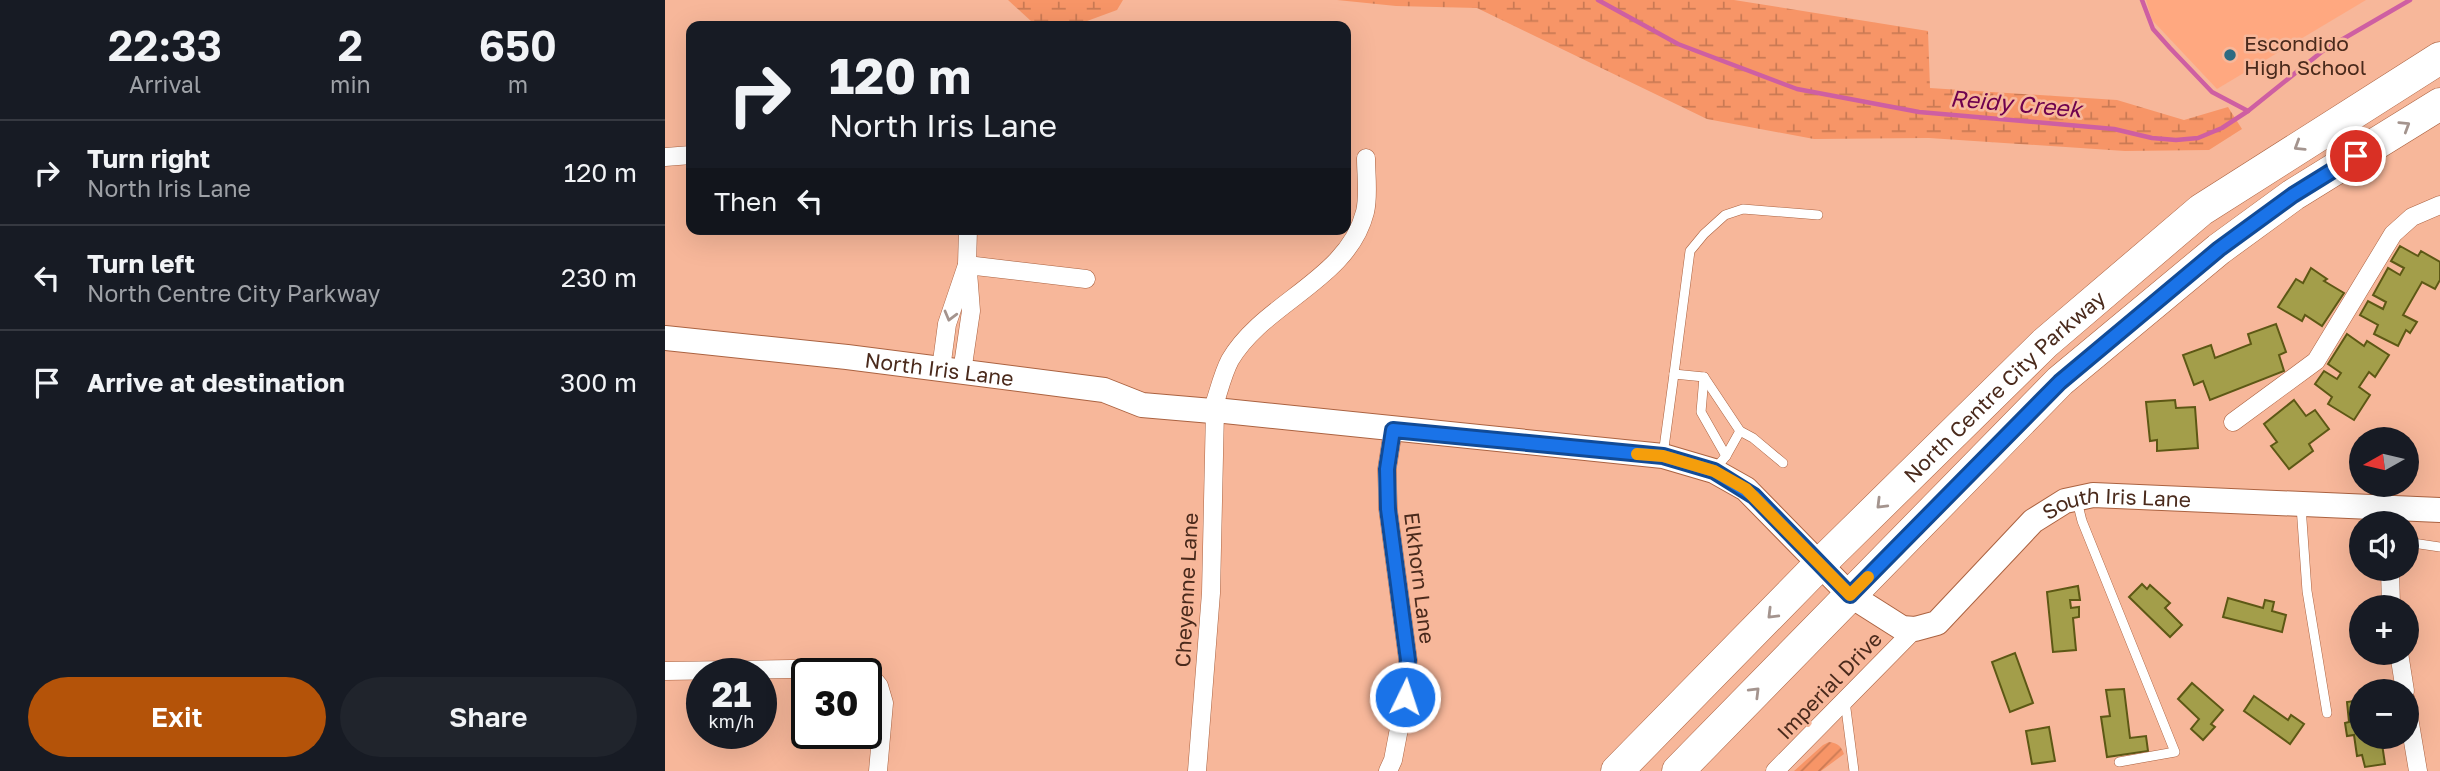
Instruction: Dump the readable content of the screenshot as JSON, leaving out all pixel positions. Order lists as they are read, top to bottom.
{
  "streets": {
    "highway": ["North Centre City Parkway"],
    "street": [
      "North Iris Lane",
      "South Iris Lane",
      "Elkhorn Lane",
      "Cheyenne Lane",
      "Imperial Drive"
    ]
  },
  "crossings": [
    ["North Iris Lane", "North Centre City Parkway"],
    ["North Iris Lane", "Elkhorn Lane"],
    ["North Iris Lane", "Cheyenne Lane"],
    ["South Iris Lane", "Imperial Drive"]
  ],
  "water": ["Reidy Creek"],
  "places": ["Escondido High School"],
  "north": "left",
  "page": {
    "eta": [
      "22:33",
      "Arrival",
      "2",
      "min",
      "650",
      "m"
    ],
    "turn": ["120 m", "North Iris Lane"],
    "list": [
      {
        "name": "Turn right",
        "note": "North Iris Lane",
        "value": "120 m"
      },
      {
        "name": "Turn left",
        "note": "North Centre City Parkway",
        "value": "230 m"
      },
      {
        "name": "Arrive at destination",
        "value": "300 m"
      }
    ],
    "then": "Then",
    "map_buttons": ["+", "−"],
    "speed": "21 km/h",
    "limit": "30",
    "buttons": ["Exit", "Share"]
  }
}
